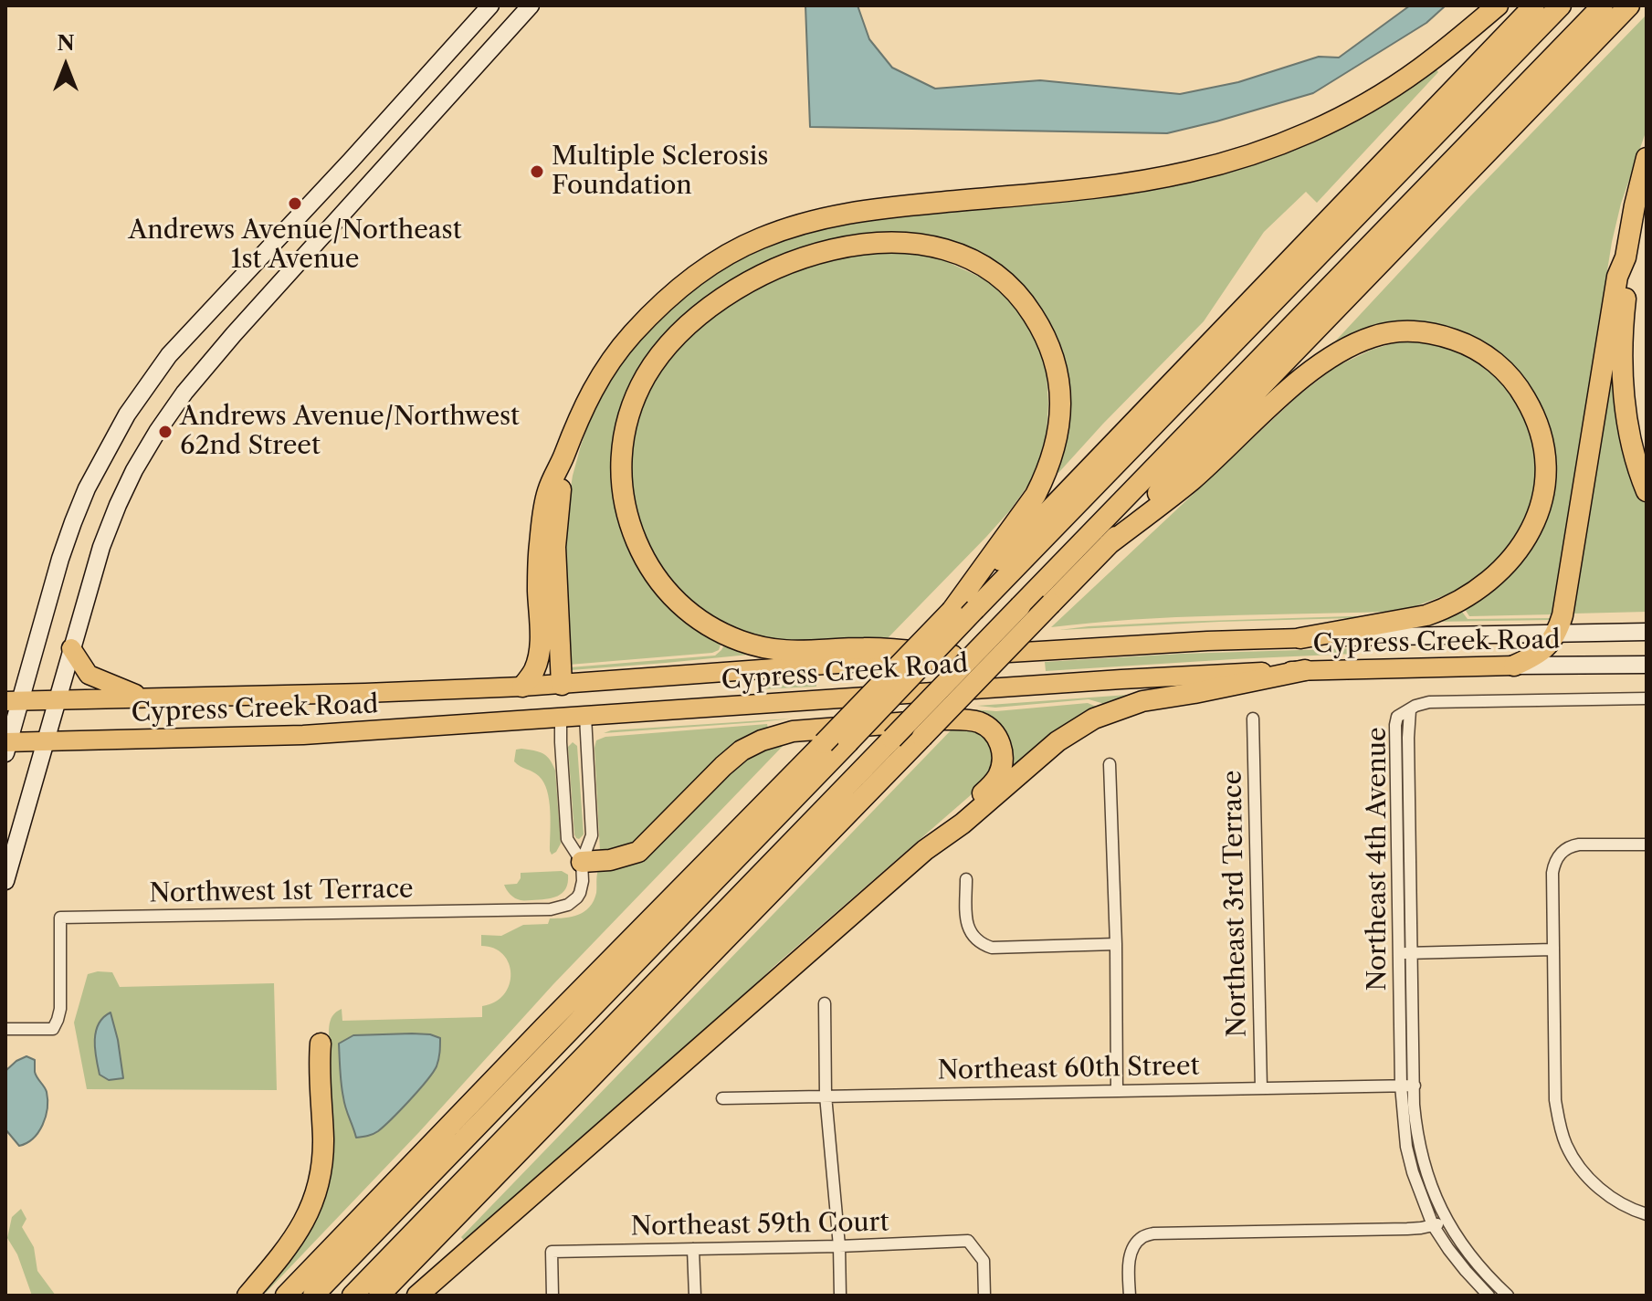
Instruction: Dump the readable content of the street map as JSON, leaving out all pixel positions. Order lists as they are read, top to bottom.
{
  "streets": {
    "main road": ["Cypress Creek Road"],
    "street": [
      "Northeast 4th Avenue",
      "Northwest 1st Terrace",
      "Northeast 3rd Terrace",
      "Northeast 60th Street",
      "Northeast 59th Court"
    ]
  },
  "crossings": [
    ["Cypress Creek Road", "Northwest 1st Terrace"],
    ["Northeast 4th Avenue", "Northeast 60th Street"],
    ["Northeast 3rd Terrace", "Northeast 60th Street"]
  ],
  "places": ["Multiple Sclerosis Foundation", "Andrews Avenue/Northeast 1st Avenue", "Andrews Avenue/Northwest 62nd Street"],
  "north": "top"
}
